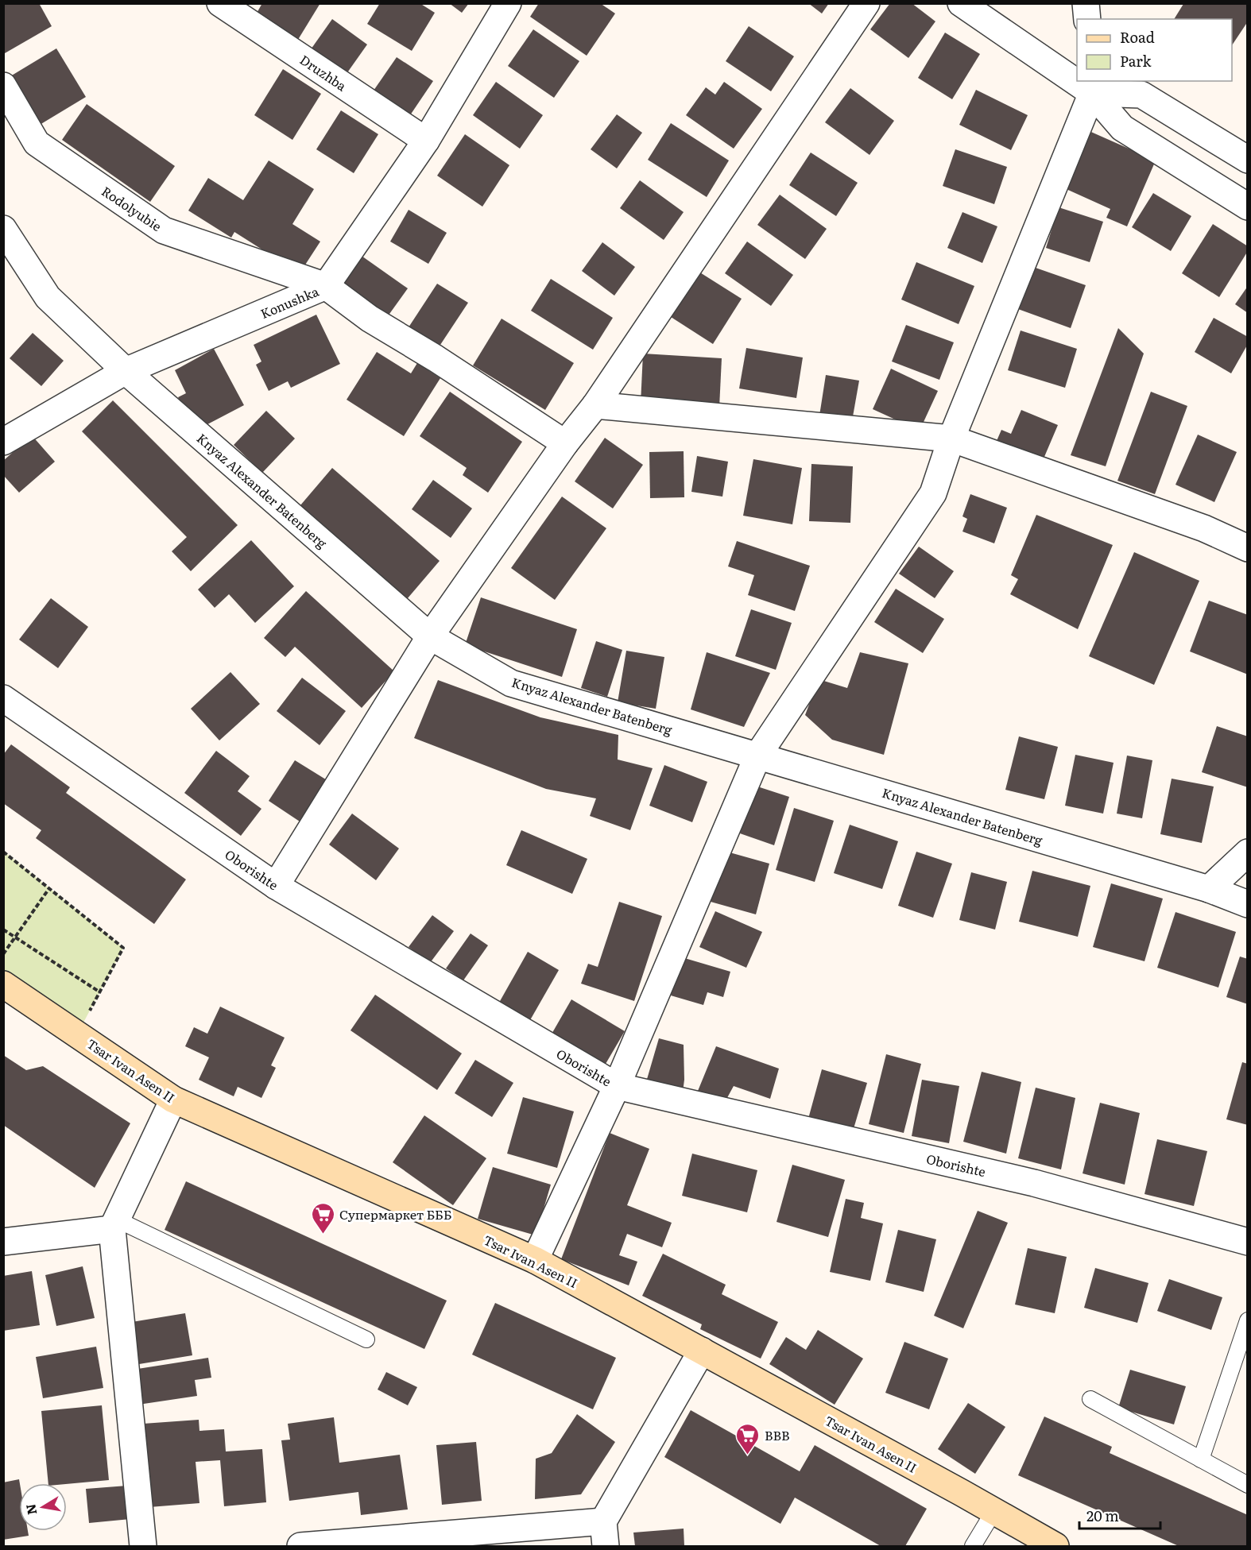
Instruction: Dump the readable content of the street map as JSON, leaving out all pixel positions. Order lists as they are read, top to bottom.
{
  "streets": {
    "street": [
      "Druzhba",
      "Rodolyubie",
      "Konushka",
      "Knyaz Alexander Batenberg",
      "Oborishte",
      "Tsar Ivan Asen II"
    ]
  },
  "crossings": [
    ["Druzhba", "Konushka"],
    ["Rodolyubie", "Konushka"],
    ["Konushka", "Knyaz Alexander Batenberg"]
  ],
  "places": {
    "supermarket": ["Супермаркет БББ", "BBB"]
  },
  "legend": ["Road", "Park"],
  "scale_bar": "20 m",
  "north": "left"
}
